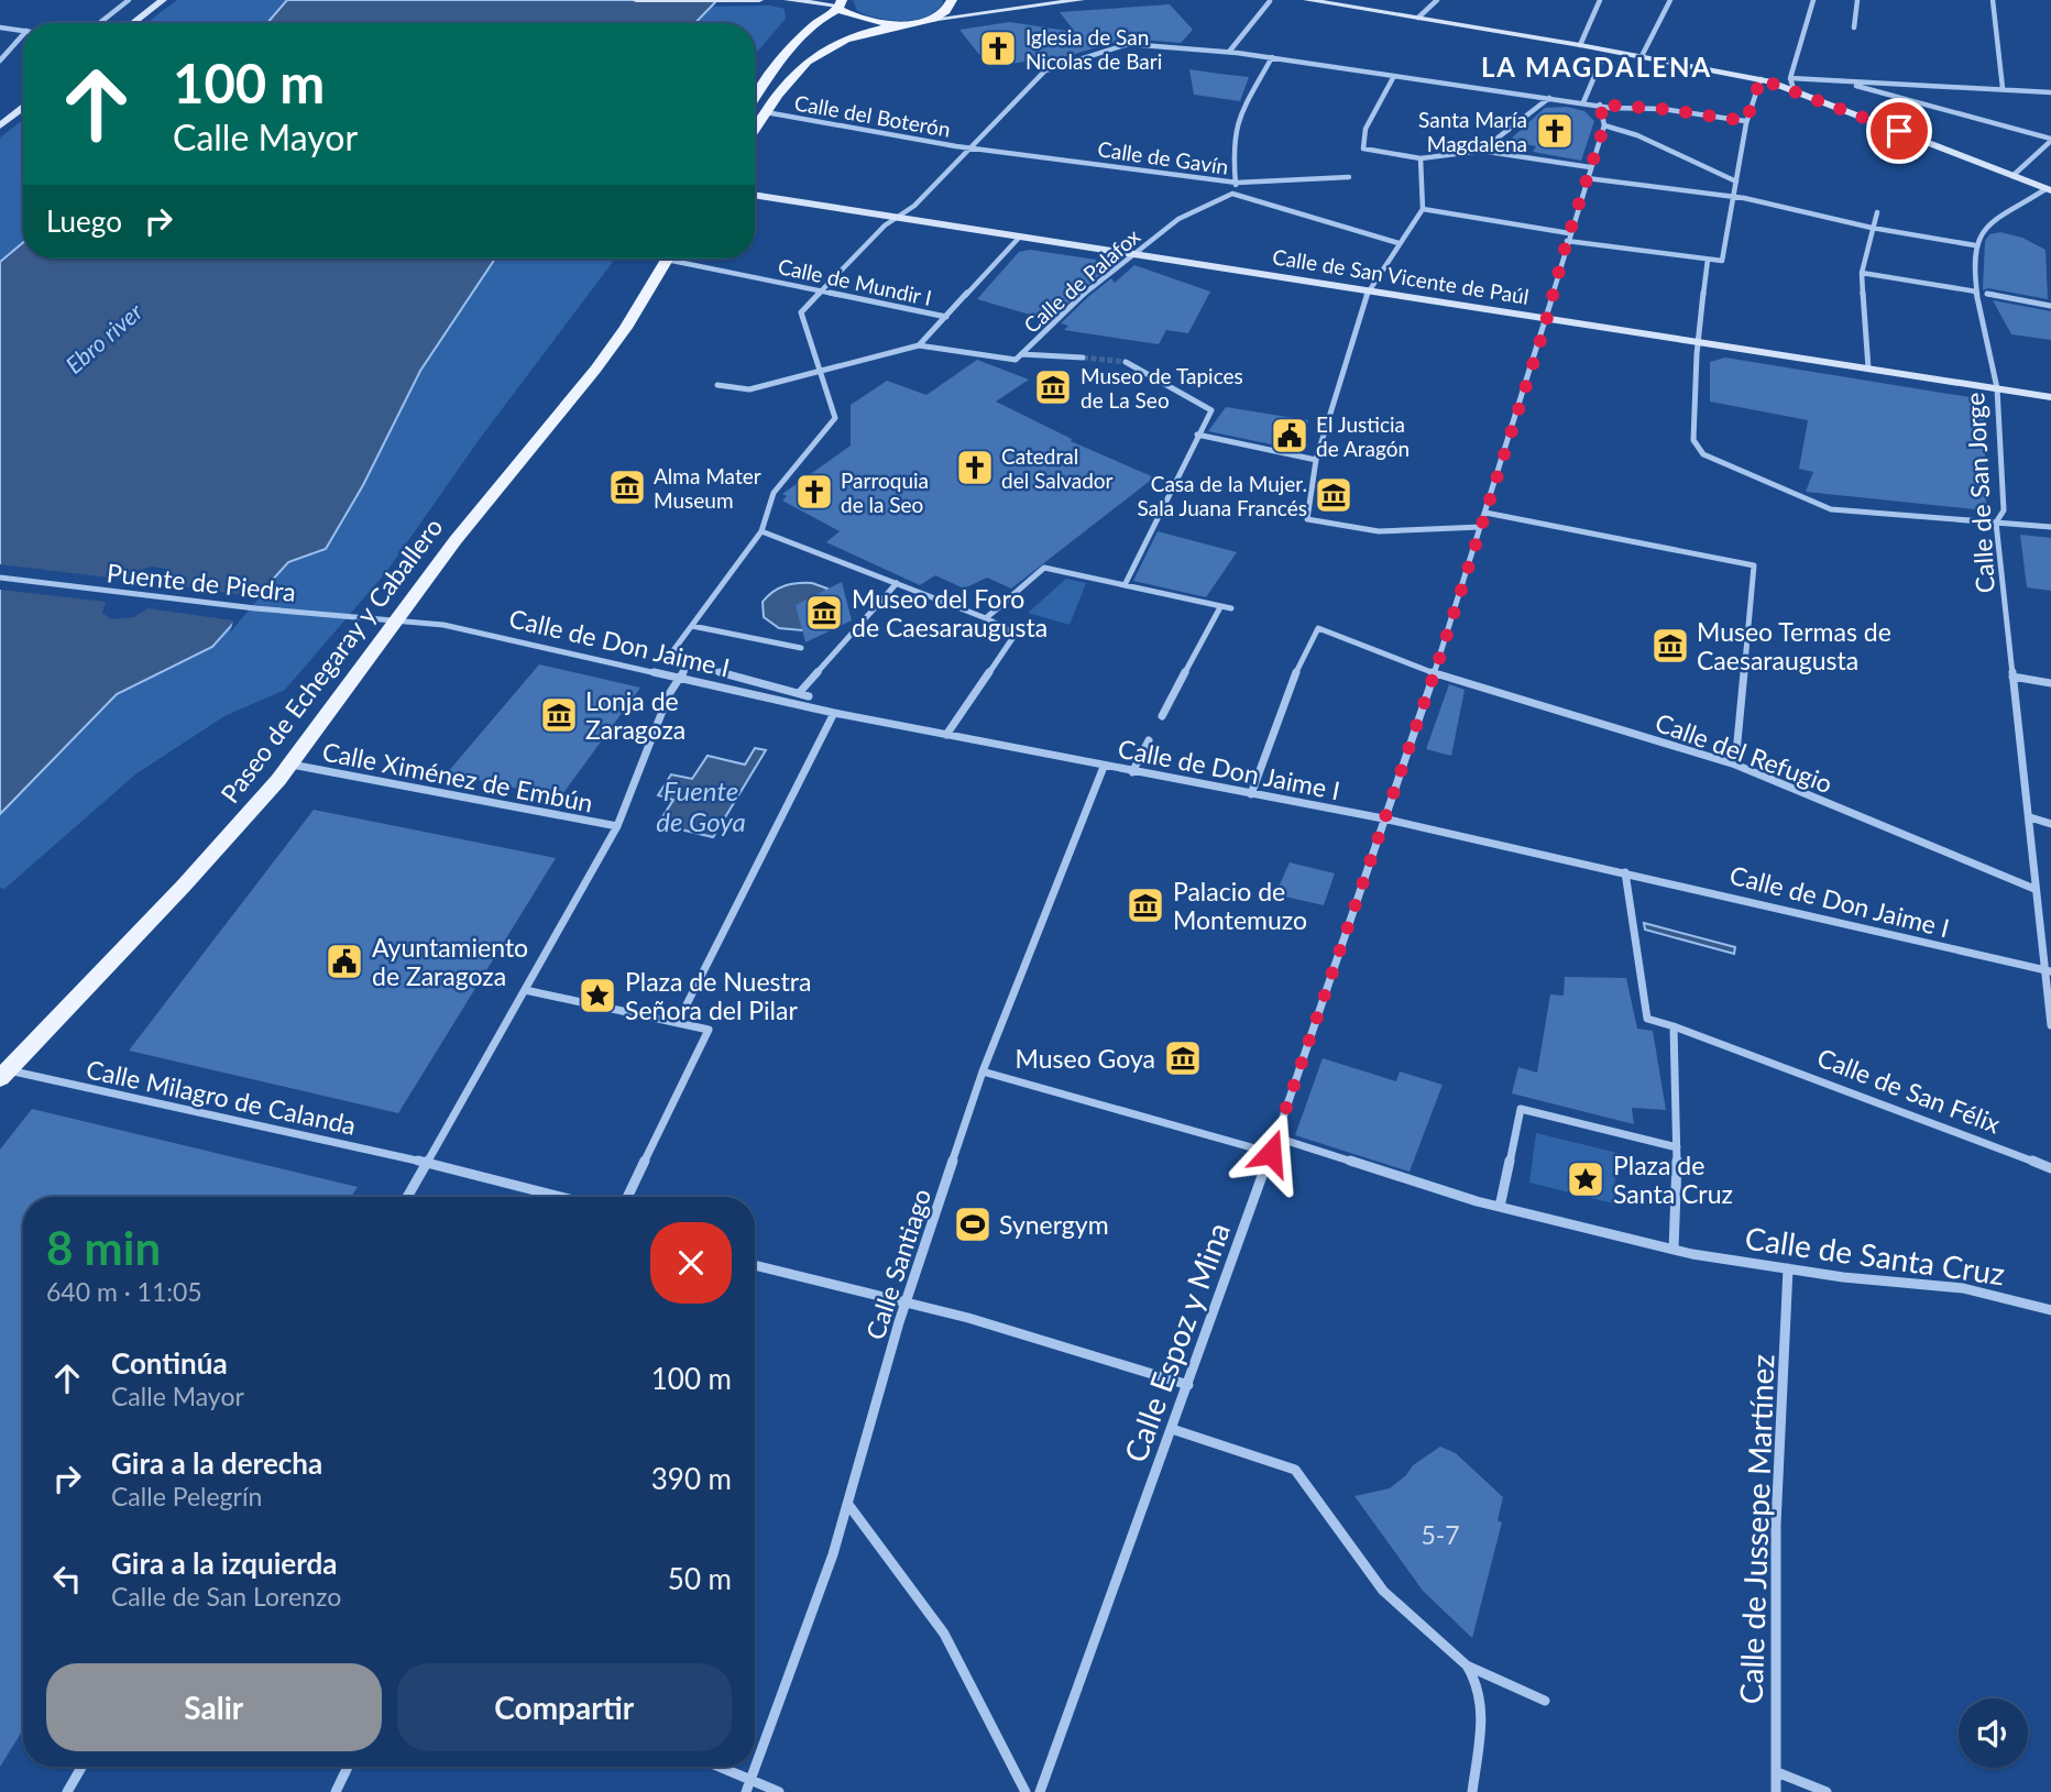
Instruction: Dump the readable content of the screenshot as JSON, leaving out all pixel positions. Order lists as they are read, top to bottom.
{
  "streets": {
    "main road": ["Paseo de Echegaray y Caballero"],
    "street": [
      "Calle del Boterón",
      "Calle de Gavín",
      "Calle de San Vicente de Paúl",
      "Calle de Palafox",
      "Calle de Mundir I",
      "Calle de San Jorge",
      "Puente de Piedra",
      "Calle de Don Jaime I",
      "Calle del Refugio",
      "Calle Ximénez de Embún",
      "Calle de San Félix",
      "Calle Milagro de Calanda",
      "Calle de Santa Cruz",
      "Calle Santiago",
      "Calle Espoz y Mina",
      "Calle de Jussepe Martínez"
    ]
  },
  "crossings": [
    ["Calle del Boterón", "Calle de Gavín"],
    ["Calle de San Vicente de Paúl", "Calle de Palafox"],
    ["Calle de San Vicente de Paúl", "Calle de San Jorge"],
    ["Calle de San Vicente de Paúl", "Calle Espoz y Mina"],
    ["Calle de San Jorge", "Calle de Don Jaime I"],
    ["Calle de San Jorge", "Calle del Refugio"],
    ["Puente de Piedra", "Calle de Don Jaime I"],
    ["Puente de Piedra", "Paseo de Echegaray y Caballero"],
    ["Calle de Don Jaime I", "Paseo de Echegaray y Caballero"],
    ["Calle de Don Jaime I", "Calle del Refugio"],
    ["Calle de Don Jaime I", "Calle de San Félix"],
    ["Calle de Don Jaime I", "Calle Santiago"],
    ["Calle de Don Jaime I", "Calle Espoz y Mina"],
    ["Paseo de Echegaray y Caballero", "Calle Ximénez de Embún"],
    ["Paseo de Echegaray y Caballero", "Calle Milagro de Calanda"],
    ["Calle del Refugio", "Calle Espoz y Mina"],
    ["Calle de Santa Cruz", "Calle Espoz y Mina"],
    ["Calle de Santa Cruz", "Calle de Jussepe Martínez"]
  ],
  "districts": ["LA MAGDALENA"],
  "water": ["Ebro river", "Fuente de Goya"],
  "places": {
    "church": [
      "Iglesia de San Nicolas de Bari",
      "Santa María Magdalena",
      "Catedral del Salvador",
      "Parroquia de la Seo"
    ],
    "museum": [
      "Museo de Tapices de La Seo",
      "Alma Mater Museum",
      "Casa de la Mujer. Sala Juana Francés",
      "Museo del Foro de Caesaraugusta",
      "Museo Termas de Caesaraugusta",
      "Lonja de Zaragoza",
      "Palacio de Montemuzo",
      "Museo Goya"
    ],
    "public building": ["El Justicia de Aragón", "Ayuntamiento de Zaragoza"],
    "place": ["Plaza de Nuestra Señora del Pilar", "Plaza de Santa Cruz"],
    "sports": ["Synergym"]
  },
  "house_numbers": ["5-7"],
  "page": {
    "turn": ["100 m", "Calle Mayor"],
    "then": "Luego",
    "heading": ["8 min", "640 m · 11:05"],
    "list": [
      {
        "name": "Continúa",
        "note": "Calle Mayor",
        "value": "100 m"
      },
      {
        "name": "Gira a la derecha",
        "note": "Calle Pelegrín",
        "value": "390 m"
      },
      {
        "name": "Gira a la izquierda",
        "note": "Calle de San Lorenzo",
        "value": "50 m"
      }
    ],
    "buttons": ["Salir", "Compartir"]
  }
}
